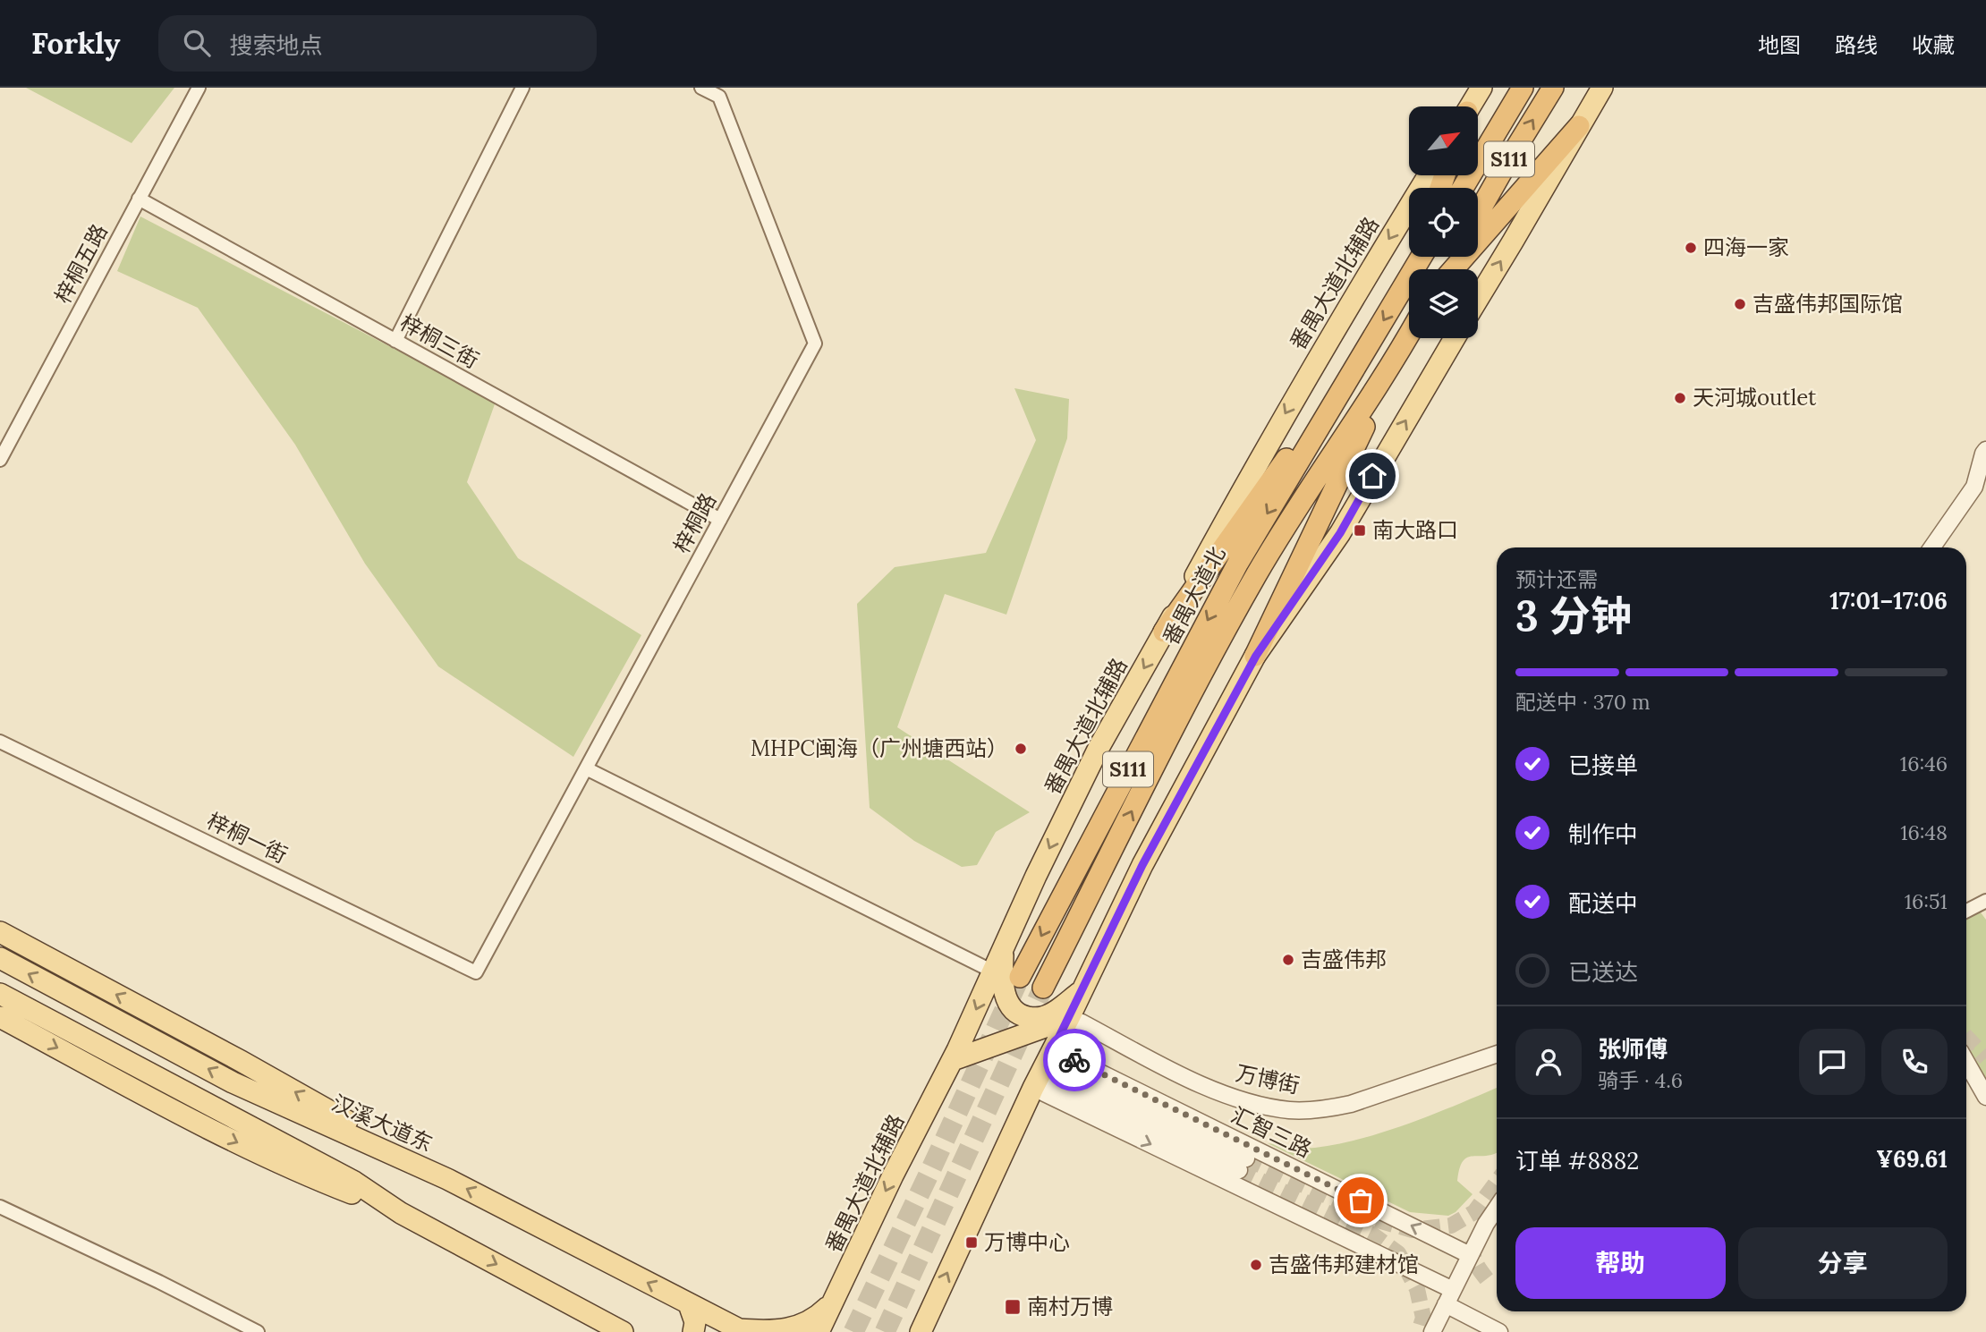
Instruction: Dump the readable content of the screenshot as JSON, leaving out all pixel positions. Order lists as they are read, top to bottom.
{
  "streets": {
    "highway": ["S111", "番禺大道北"],
    "main road": ["番禺大道北辅路", "汉溪大道东"],
    "street": [
      "梓桐五路",
      "梓桐三街",
      "梓桐路",
      "梓桐一街",
      "万博街",
      "汇智三路"
    ]
  },
  "crossings": [
    ["梓桐五路", "梓桐三街"],
    ["梓桐三街", "梓桐路"],
    ["梓桐路", "梓桐一街"]
  ],
  "places": {
    "other": [
      "四海一家",
      "吉盛伟邦国际馆",
      "天河城outlet",
      "MHPC闽海（广州塘西站）",
      "吉盛伟邦",
      "吉盛伟邦建材馆"
    ],
    "transit": ["南大路口", "万博中心", "南村万博"]
  },
  "north": "top right",
  "page": {
    "header": "Forkly",
    "search": "搜索地点",
    "nav": ["地图", "路线", "收藏"],
    "heading": ["3 分钟", "预计还需", "17:01–17:06"],
    "panel": [
      "张师傅",
      "骑手 · 4.6",
      "订单 #8882",
      "¥69.61"
    ],
    "bar": "配送中 · 370 m",
    "list": [
      ["已接单", "16:46"],
      ["制作中", "16:48"],
      ["配送中", "16:51"],
      "已送达"
    ],
    "buttons": ["帮助", "分享"]
  }
}
